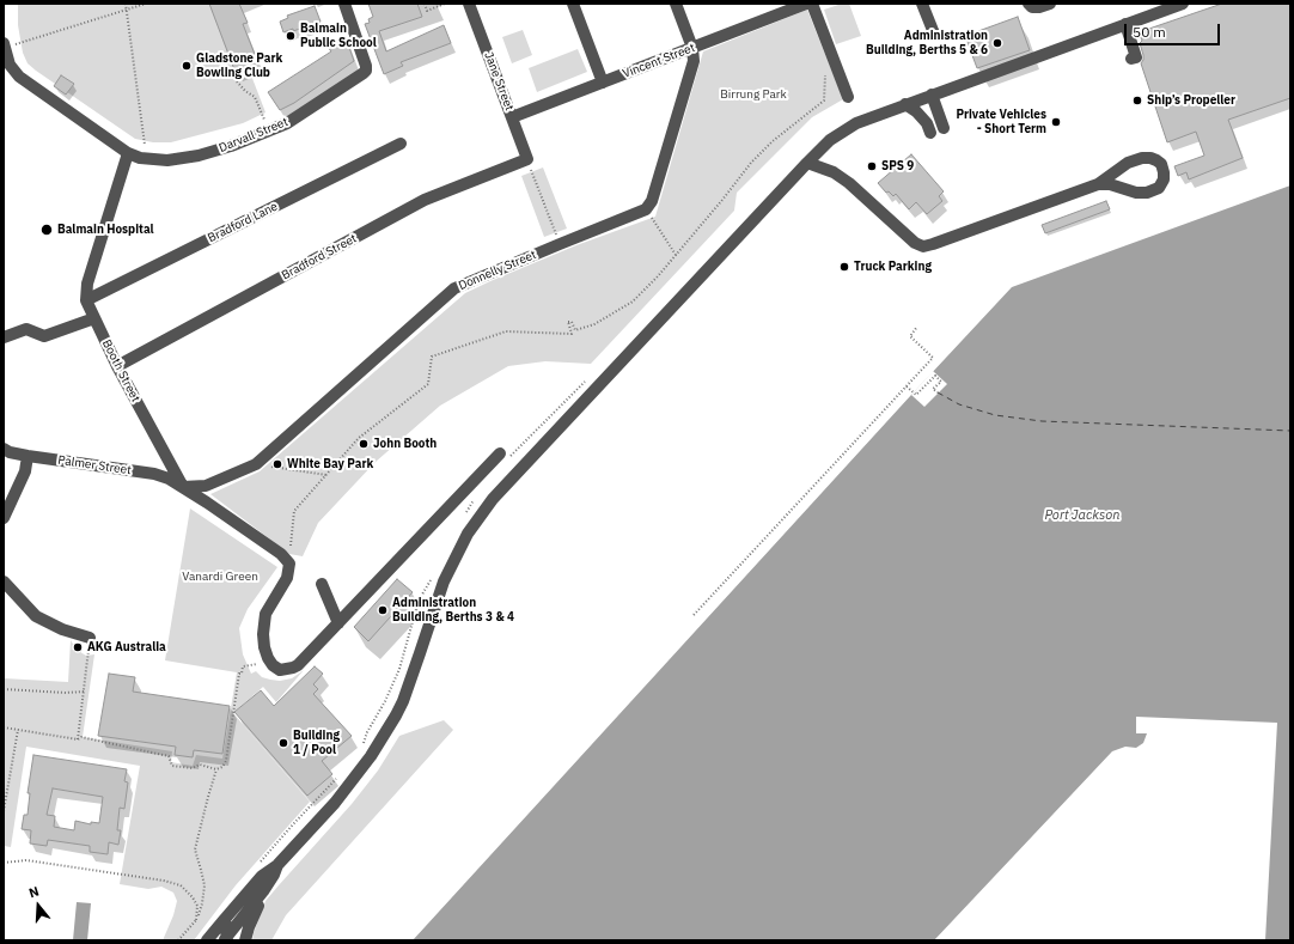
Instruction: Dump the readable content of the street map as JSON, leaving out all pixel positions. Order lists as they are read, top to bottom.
{
  "streets": {
    "street": [
      "Vincent Street",
      "Jane Street",
      "Darvall Street",
      "Bradford Lane",
      "Bradford Street",
      "Donnelly Street",
      "Booth Street",
      "Palmer Street"
    ]
  },
  "crossings": [
    ["Vincent Street", "Jane Street"],
    ["Jane Street", "Bradford Street"],
    ["Bradford Lane", "Booth Street"],
    ["Bradford Street", "Booth Street"],
    ["Donnelly Street", "Booth Street"],
    ["Donnelly Street", "Palmer Street"],
    ["Booth Street", "Palmer Street"]
  ],
  "water": ["Port Jackson"],
  "parks": ["Birrung Park", "Vanardi Green"],
  "places": [
    "Balmain Public School",
    "Administration Building, Berths 5 & 6",
    "Gladstone Park Bowling Club",
    "Ship’s Propeller",
    "Private Vehicles - Short Term",
    "SPS 9",
    "Balmain Hospital",
    "Truck Parking",
    "John Booth",
    "White Bay Park",
    "Administration Building, Berths 3 & 4",
    "AKG Australia",
    "Building 1 / Pool"
  ],
  "scale_bar": "50 m",
  "north": "top"
}
